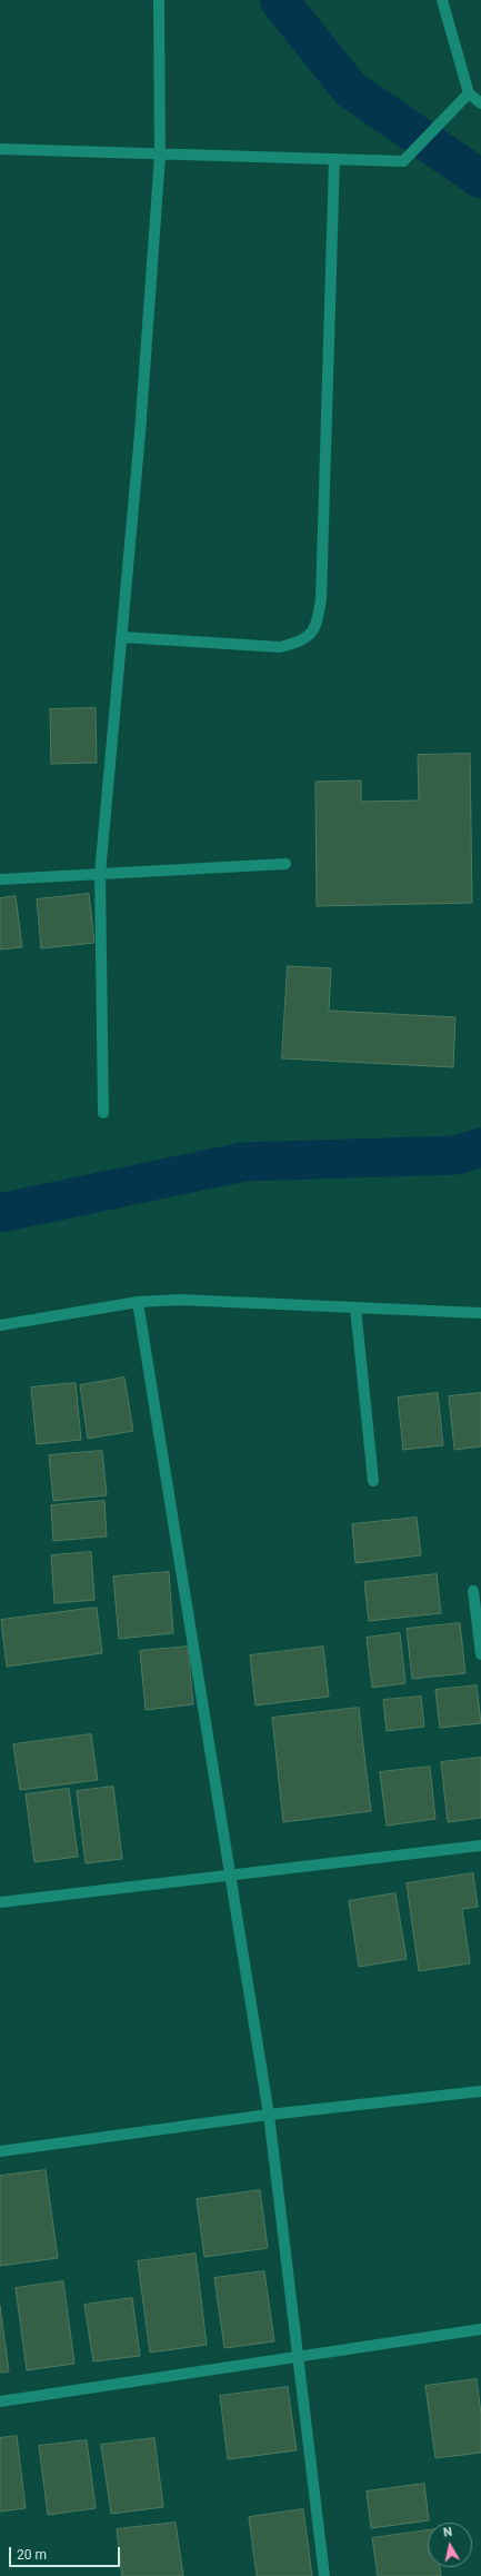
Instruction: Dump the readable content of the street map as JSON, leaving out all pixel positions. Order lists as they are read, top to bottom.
{
  "scale_bar": "20 m",
  "north": "top"
}
